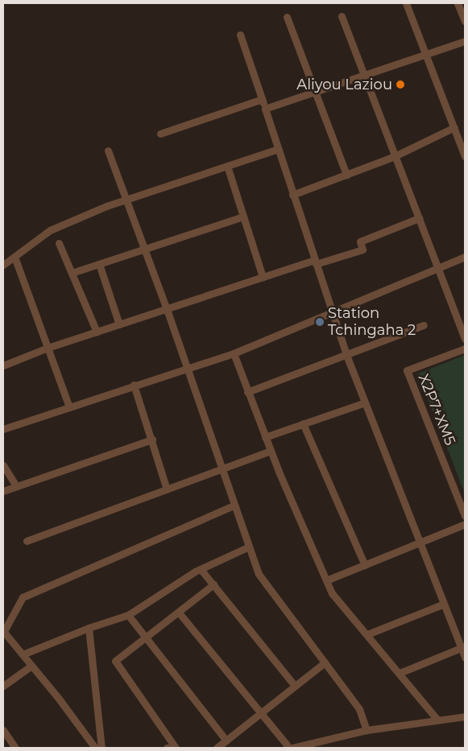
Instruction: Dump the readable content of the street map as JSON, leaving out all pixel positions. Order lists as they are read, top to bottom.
{
  "streets": {
    "street": ["X2P7+XM5"]
  },
  "places": ["Aliyou Laziou", "Station Tchingaha 2"]
}
